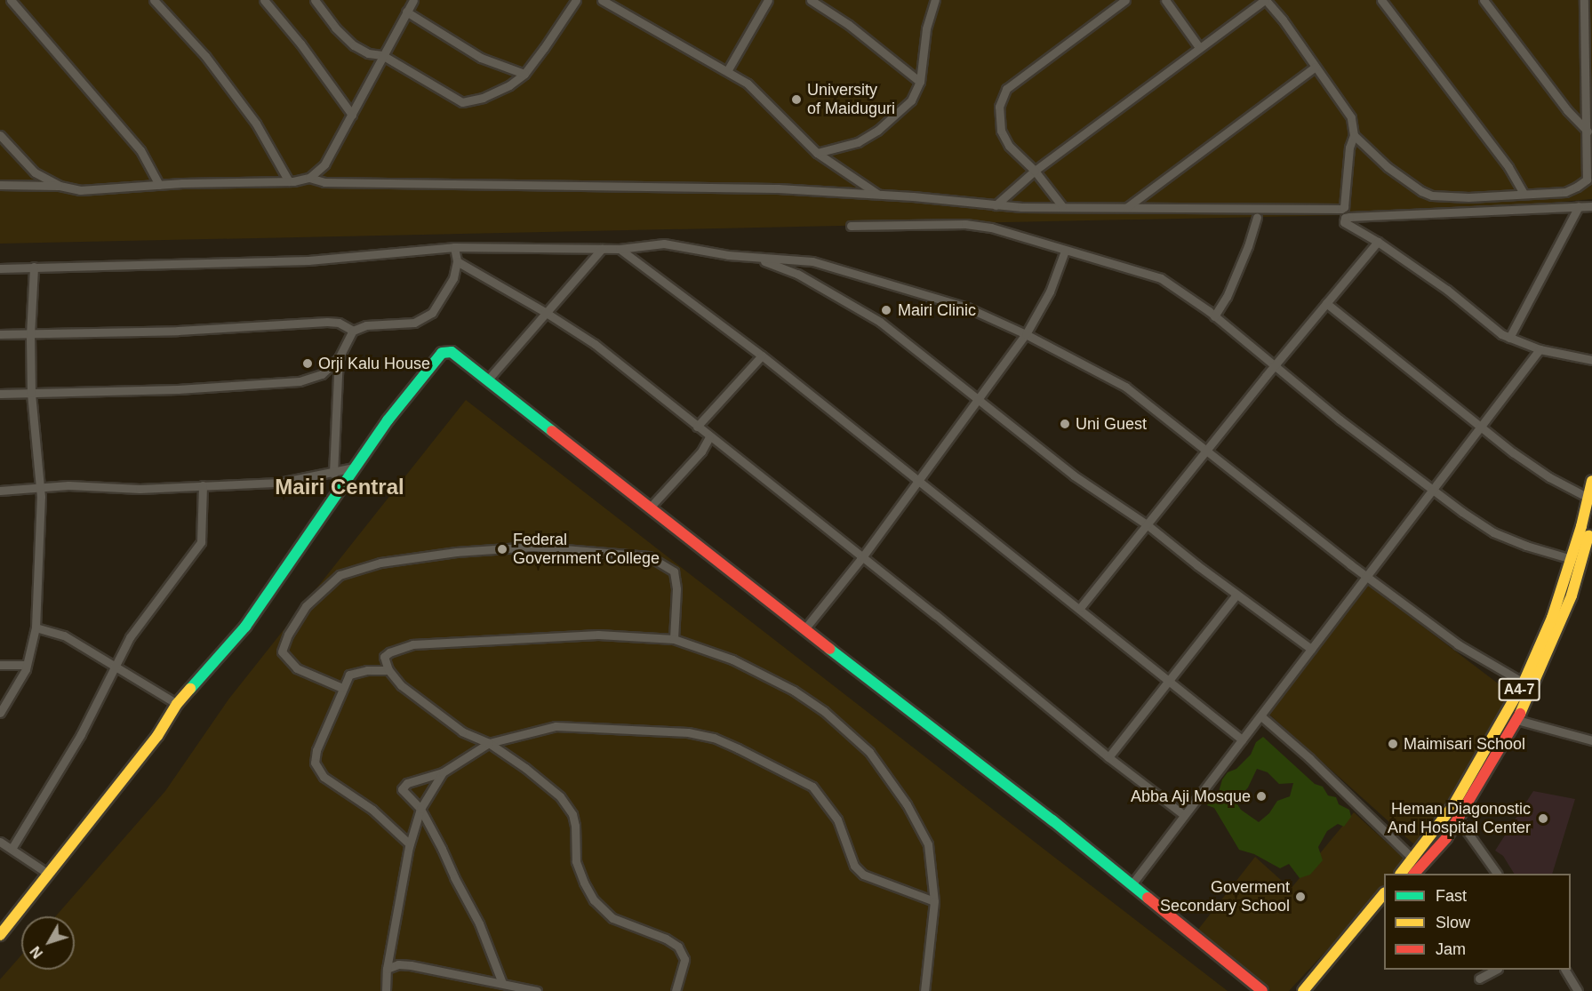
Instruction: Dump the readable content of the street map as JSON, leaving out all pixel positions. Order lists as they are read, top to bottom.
{
  "streets": {
    "main road": ["A4-7"]
  },
  "districts": ["Mairi Central"],
  "places": [
    "University of Maiduguri",
    "Mairi Clinic",
    "Orji Kalu House",
    "Uni Guest",
    "Federal Government College",
    "Maimisari School",
    "Abba Aji Mosque",
    "Heman Diagonostic And Hospital Center",
    "Goverment Secondary School"
  ],
  "legend": ["Fast", "Slow", "Jam"],
  "north": "bottom left"
}
